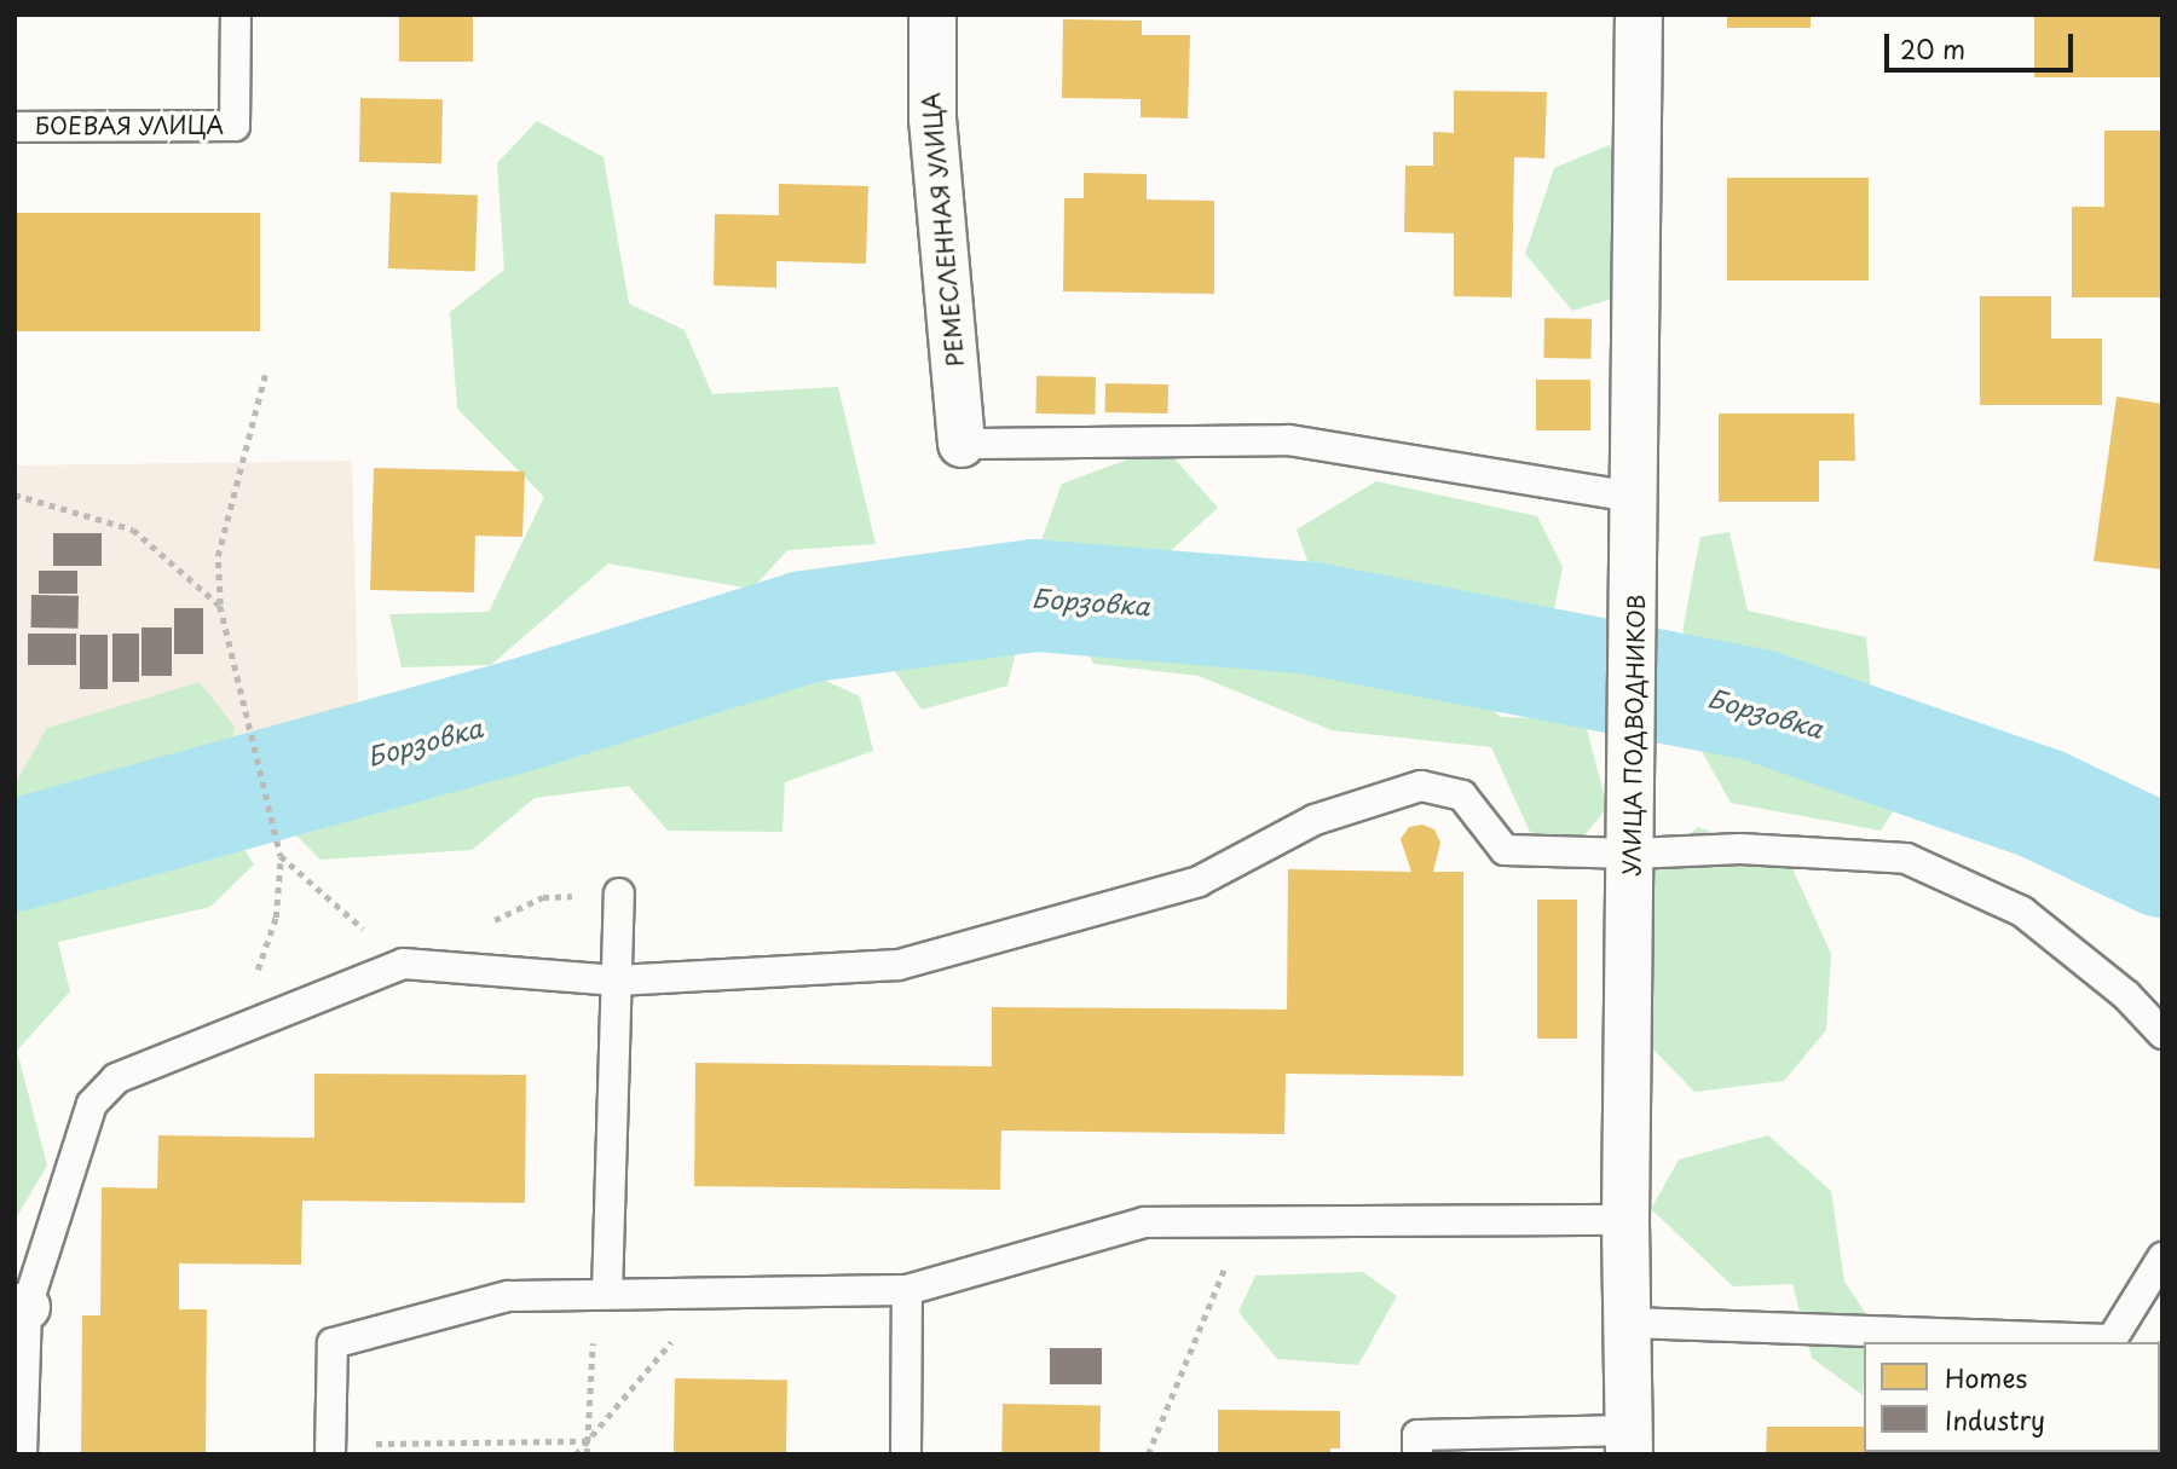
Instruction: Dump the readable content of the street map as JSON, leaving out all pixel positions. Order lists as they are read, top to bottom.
{
  "streets": {
    "street": ["РЕМЕСЛЕННАЯ УЛИЦА", "УЛИЦА ПОДВОДНИКОВ"],
    "lane": ["БОЕВАЯ УЛИЦА"]
  },
  "water": ["Борзовка"],
  "legend": ["Homes", "Industry"],
  "scale_bar": "20 m"
}
